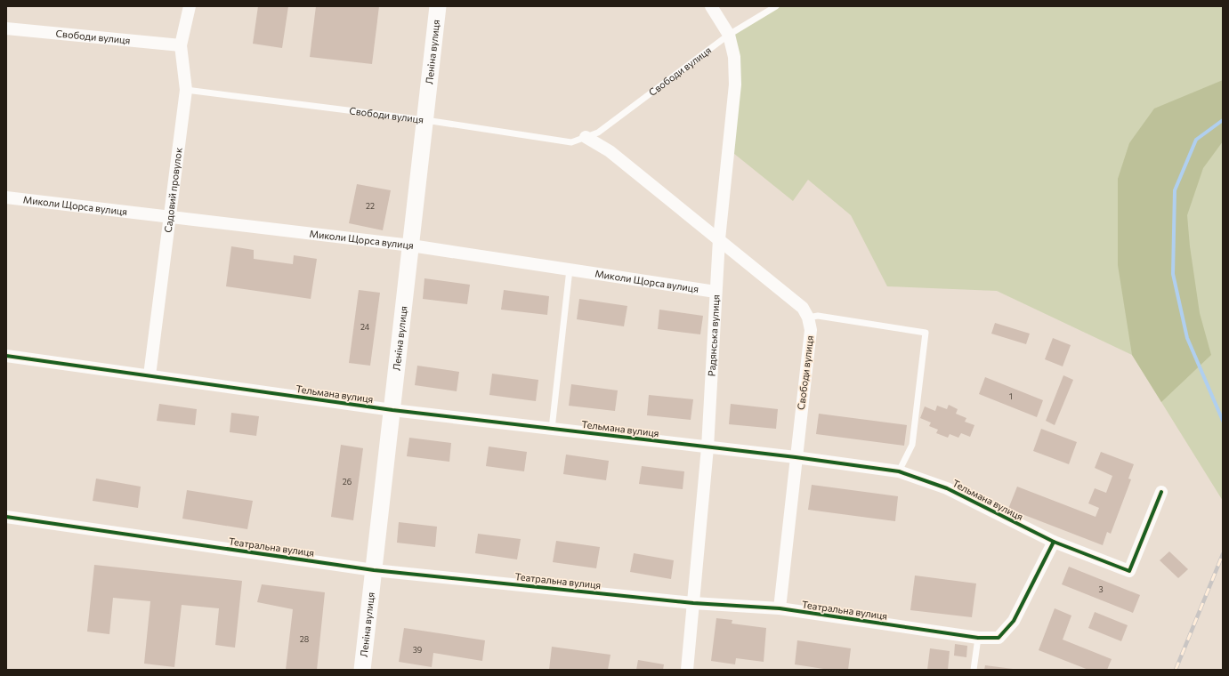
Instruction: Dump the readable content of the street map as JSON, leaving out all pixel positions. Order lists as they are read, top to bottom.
{
  "streets": {
    "street": [
      "Свободи вулиця",
      "Леніна вулиця",
      "Садовий провулок",
      "Миколи Щорса вулиця",
      "Радянська вулиця",
      "Тельмана вулиця",
      "Театральна вулиця"
    ]
  },
  "crossings": [
    ["Свободи вулиця", "Леніна вулиця"],
    ["Свободи вулиця", "Садовий провулок"],
    ["Свободи вулиця", "Радянська вулиця"],
    ["Свободи вулиця", "Тельмана вулиця"],
    ["Свободи вулиця", "Театральна вулиця"],
    ["Леніна вулиця", "Миколи Щорса вулиця"],
    ["Леніна вулиця", "Тельмана вулиця"],
    ["Леніна вулиця", "Театральна вулиця"],
    ["Садовий провулок", "Миколи Щорса вулиця"],
    ["Садовий провулок", "Тельмана вулиця"],
    ["Миколи Щорса вулиця", "Радянська вулиця"],
    ["Радянська вулиця", "Тельмана вулиця"],
    ["Радянська вулиця", "Театральна вулиця"],
    ["Тельмана вулиця", "Театральна вулиця"]
  ],
  "house_numbers": [
    "22",
    "24",
    "1",
    "26",
    "3",
    "28",
    "39"
  ]
}
